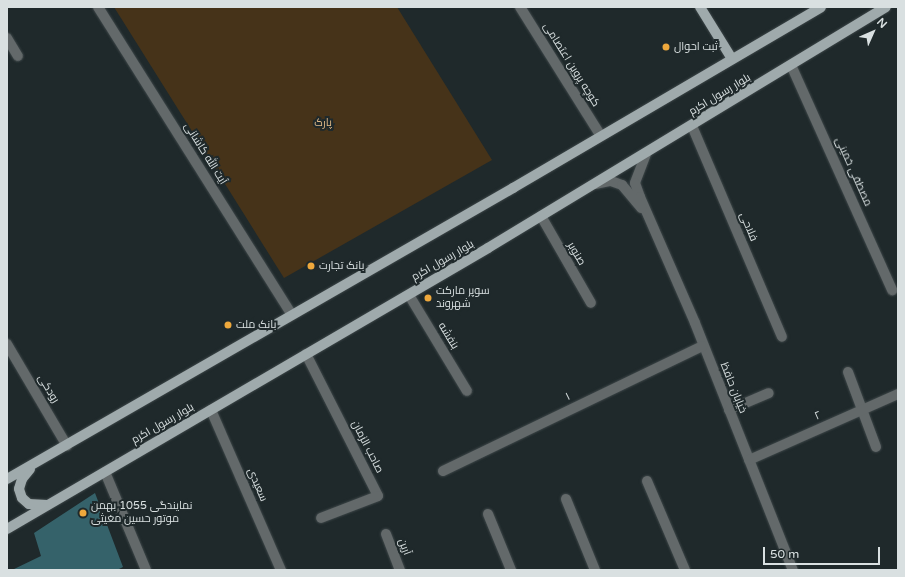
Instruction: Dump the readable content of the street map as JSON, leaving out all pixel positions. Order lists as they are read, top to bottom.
{
  "streets": {
    "main road": ["بلوار رسول اکرم"],
    "street": [
      "کوچه پروین اعتصامی",
      "آیت الله کاشانی",
      "مصطفی خمینی",
      "فلاحی",
      "صنوبر",
      "بنفشه",
      "خیابان حافظ",
      "رودکی",
      "۱",
      "۲",
      "صاحب الزمان",
      "سعیدی",
      "آرین"
    ]
  },
  "crossings": [
    ["بلوار رسول اکرم", "مصطفی خمینی"],
    ["بلوار رسول اکرم", "فلاحی"],
    ["بلوار رسول اکرم", "صنوبر"],
    ["بلوار رسول اکرم", "بنفشه"],
    ["بلوار رسول اکرم", "صاحب الزمان"],
    ["بلوار رسول اکرم", "سعیدی"],
    ["خیابان حافظ", "۱"],
    ["خیابان حافظ", "۲"]
  ],
  "parks": ["پارک"],
  "places": [
    "ثبت احوال",
    "بانک تجارت",
    "سوپر مارکت شهروند",
    "بانک ملت",
    "نمایندگی 1055 بهمن موتور حسین مغیثی"
  ],
  "scale_bar": "50 m",
  "north": "top right"
}
